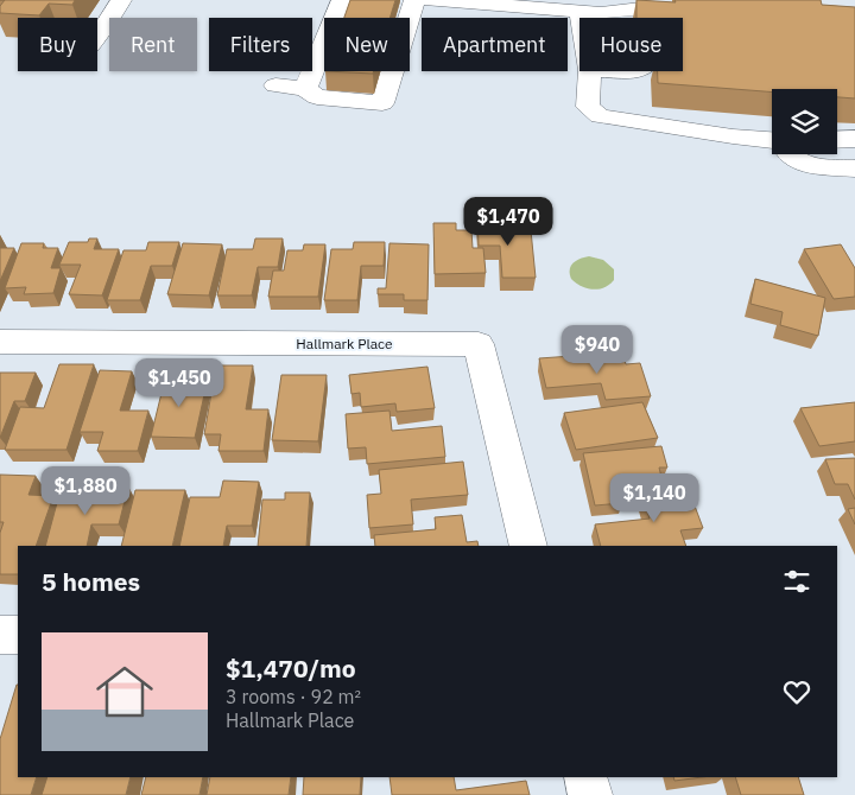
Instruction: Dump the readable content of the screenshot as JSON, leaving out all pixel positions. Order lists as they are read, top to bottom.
{
  "streets": {
    "street": ["Hallmark Place"]
  },
  "page": {
    "chip": [
      "Buy",
      "Rent",
      "Filters",
      "New",
      "Apartment",
      "House"
    ],
    "price": [
      "$1,470",
      "$940",
      "$1,450",
      "$1,880",
      "$1,140"
    ],
    "heading": "5 homes",
    "list": [
      {
        "name": "$1,470/mo",
        "note": "3 rooms · 92 m² · Hallmark Place"
      }
    ]
  }
}
